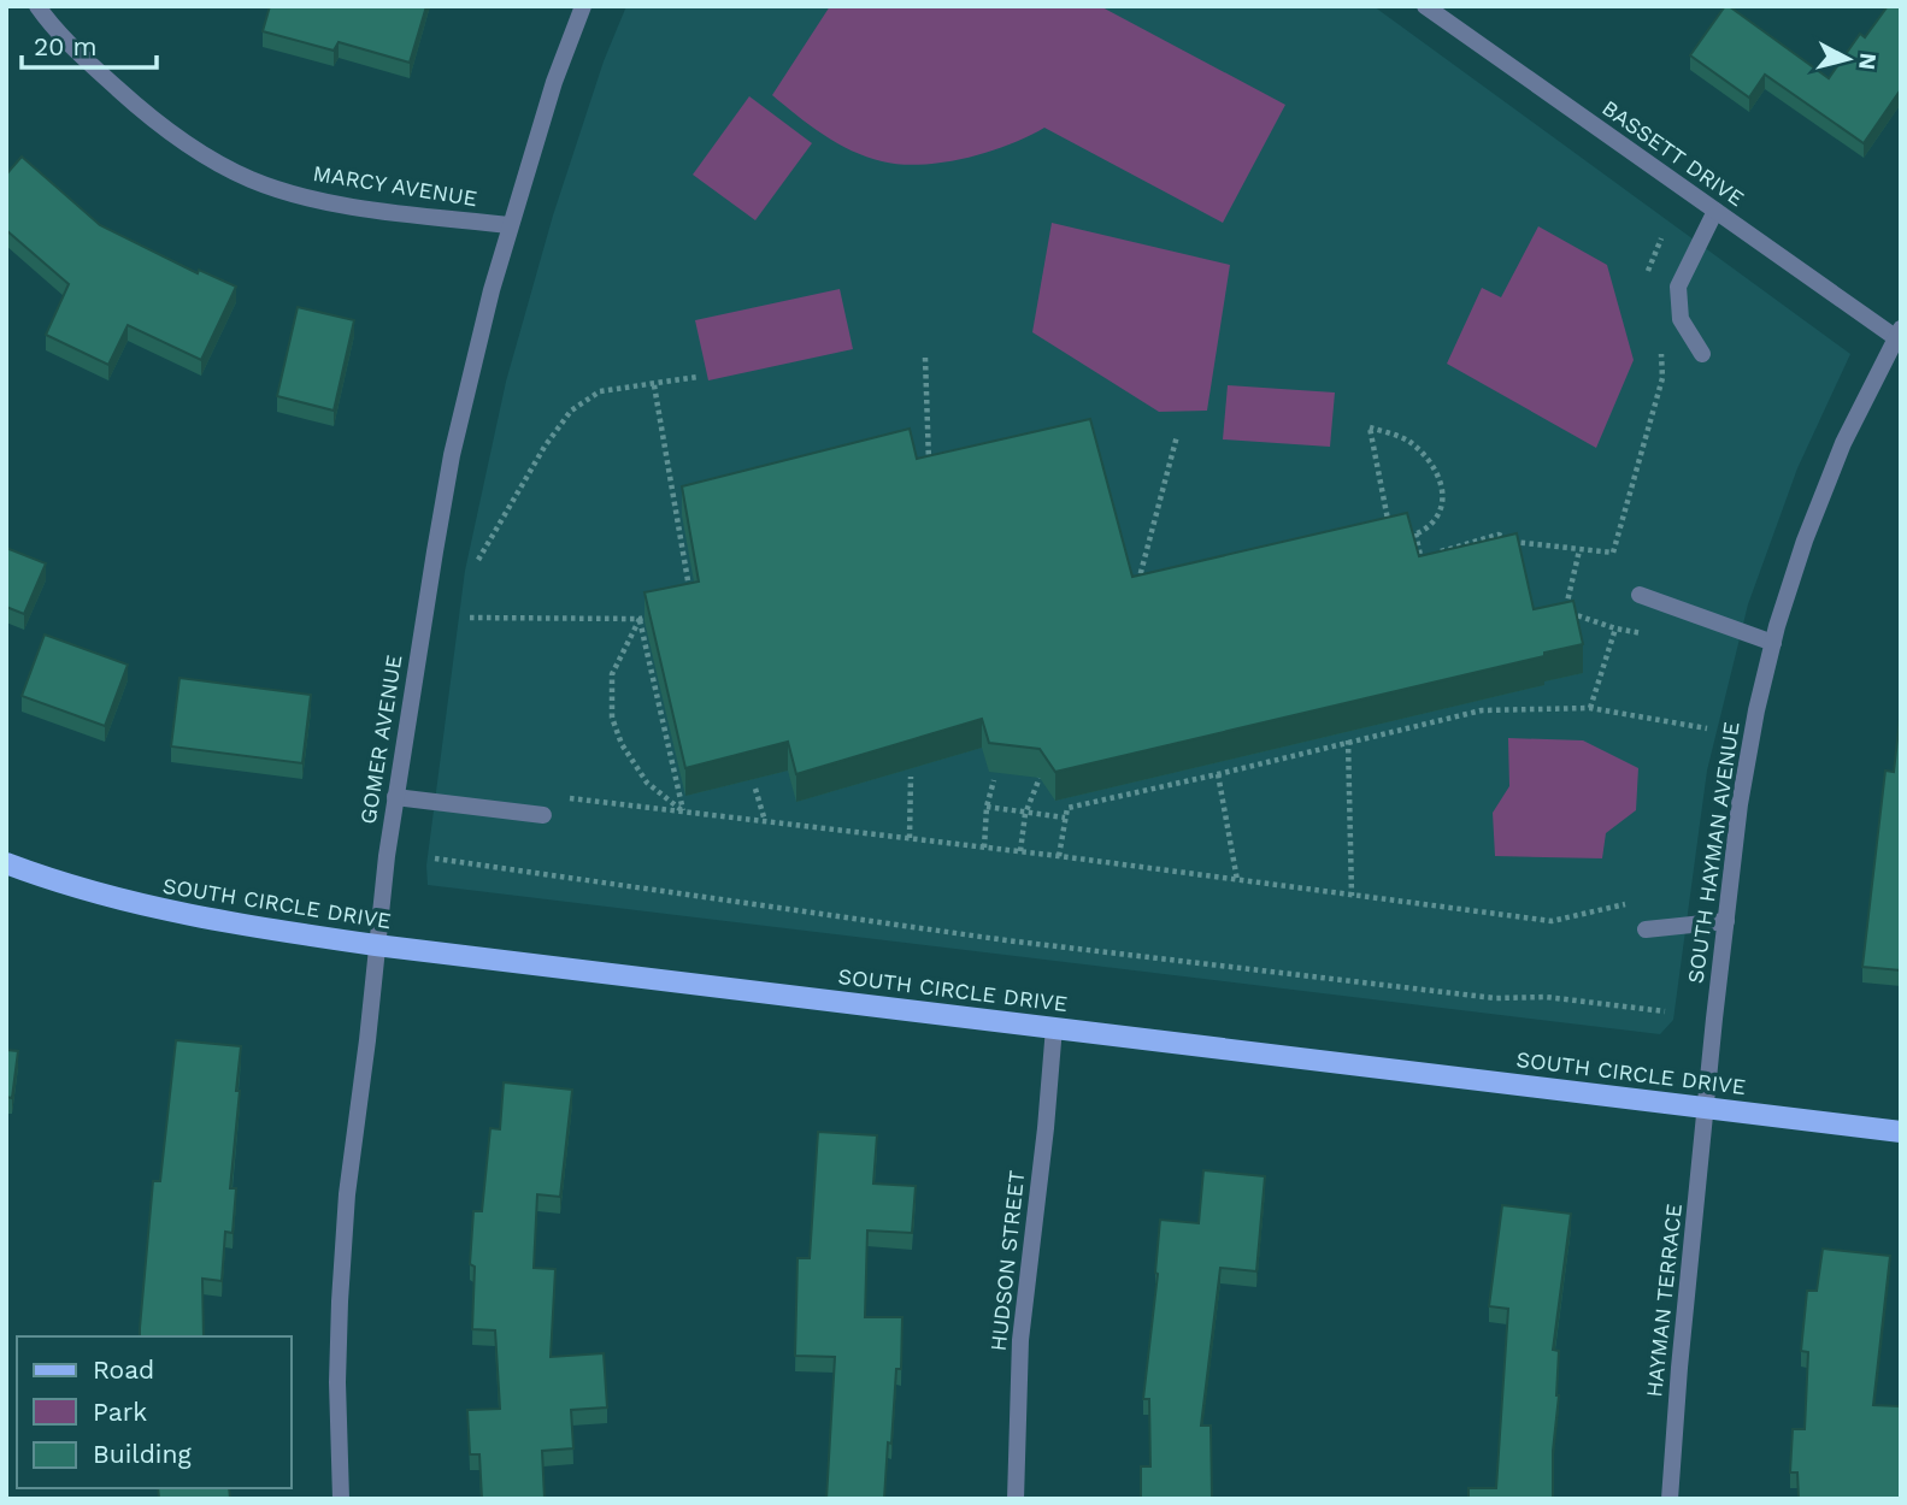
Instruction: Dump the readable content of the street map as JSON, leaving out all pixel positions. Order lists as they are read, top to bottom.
{
  "streets": {
    "main road": ["SOUTH CIRCLE DRIVE"],
    "street": [
      "BASSETT DRIVE",
      "MARCY AVENUE",
      "GOMER AVENUE",
      "SOUTH HAYMAN AVENUE",
      "HUDSON STREET",
      "HAYMAN TERRACE"
    ]
  },
  "crossings": [
    ["BASSETT DRIVE", "SOUTH HAYMAN AVENUE"],
    ["MARCY AVENUE", "GOMER AVENUE"],
    ["GOMER AVENUE", "SOUTH CIRCLE DRIVE"],
    ["SOUTH HAYMAN AVENUE", "SOUTH CIRCLE DRIVE"],
    ["SOUTH HAYMAN AVENUE", "HAYMAN TERRACE"],
    ["SOUTH CIRCLE DRIVE", "HUDSON STREET"],
    ["SOUTH CIRCLE DRIVE", "HAYMAN TERRACE"]
  ],
  "legend": ["Road", "Park", "Building"],
  "scale_bar": "20 m",
  "north": "right"
}
